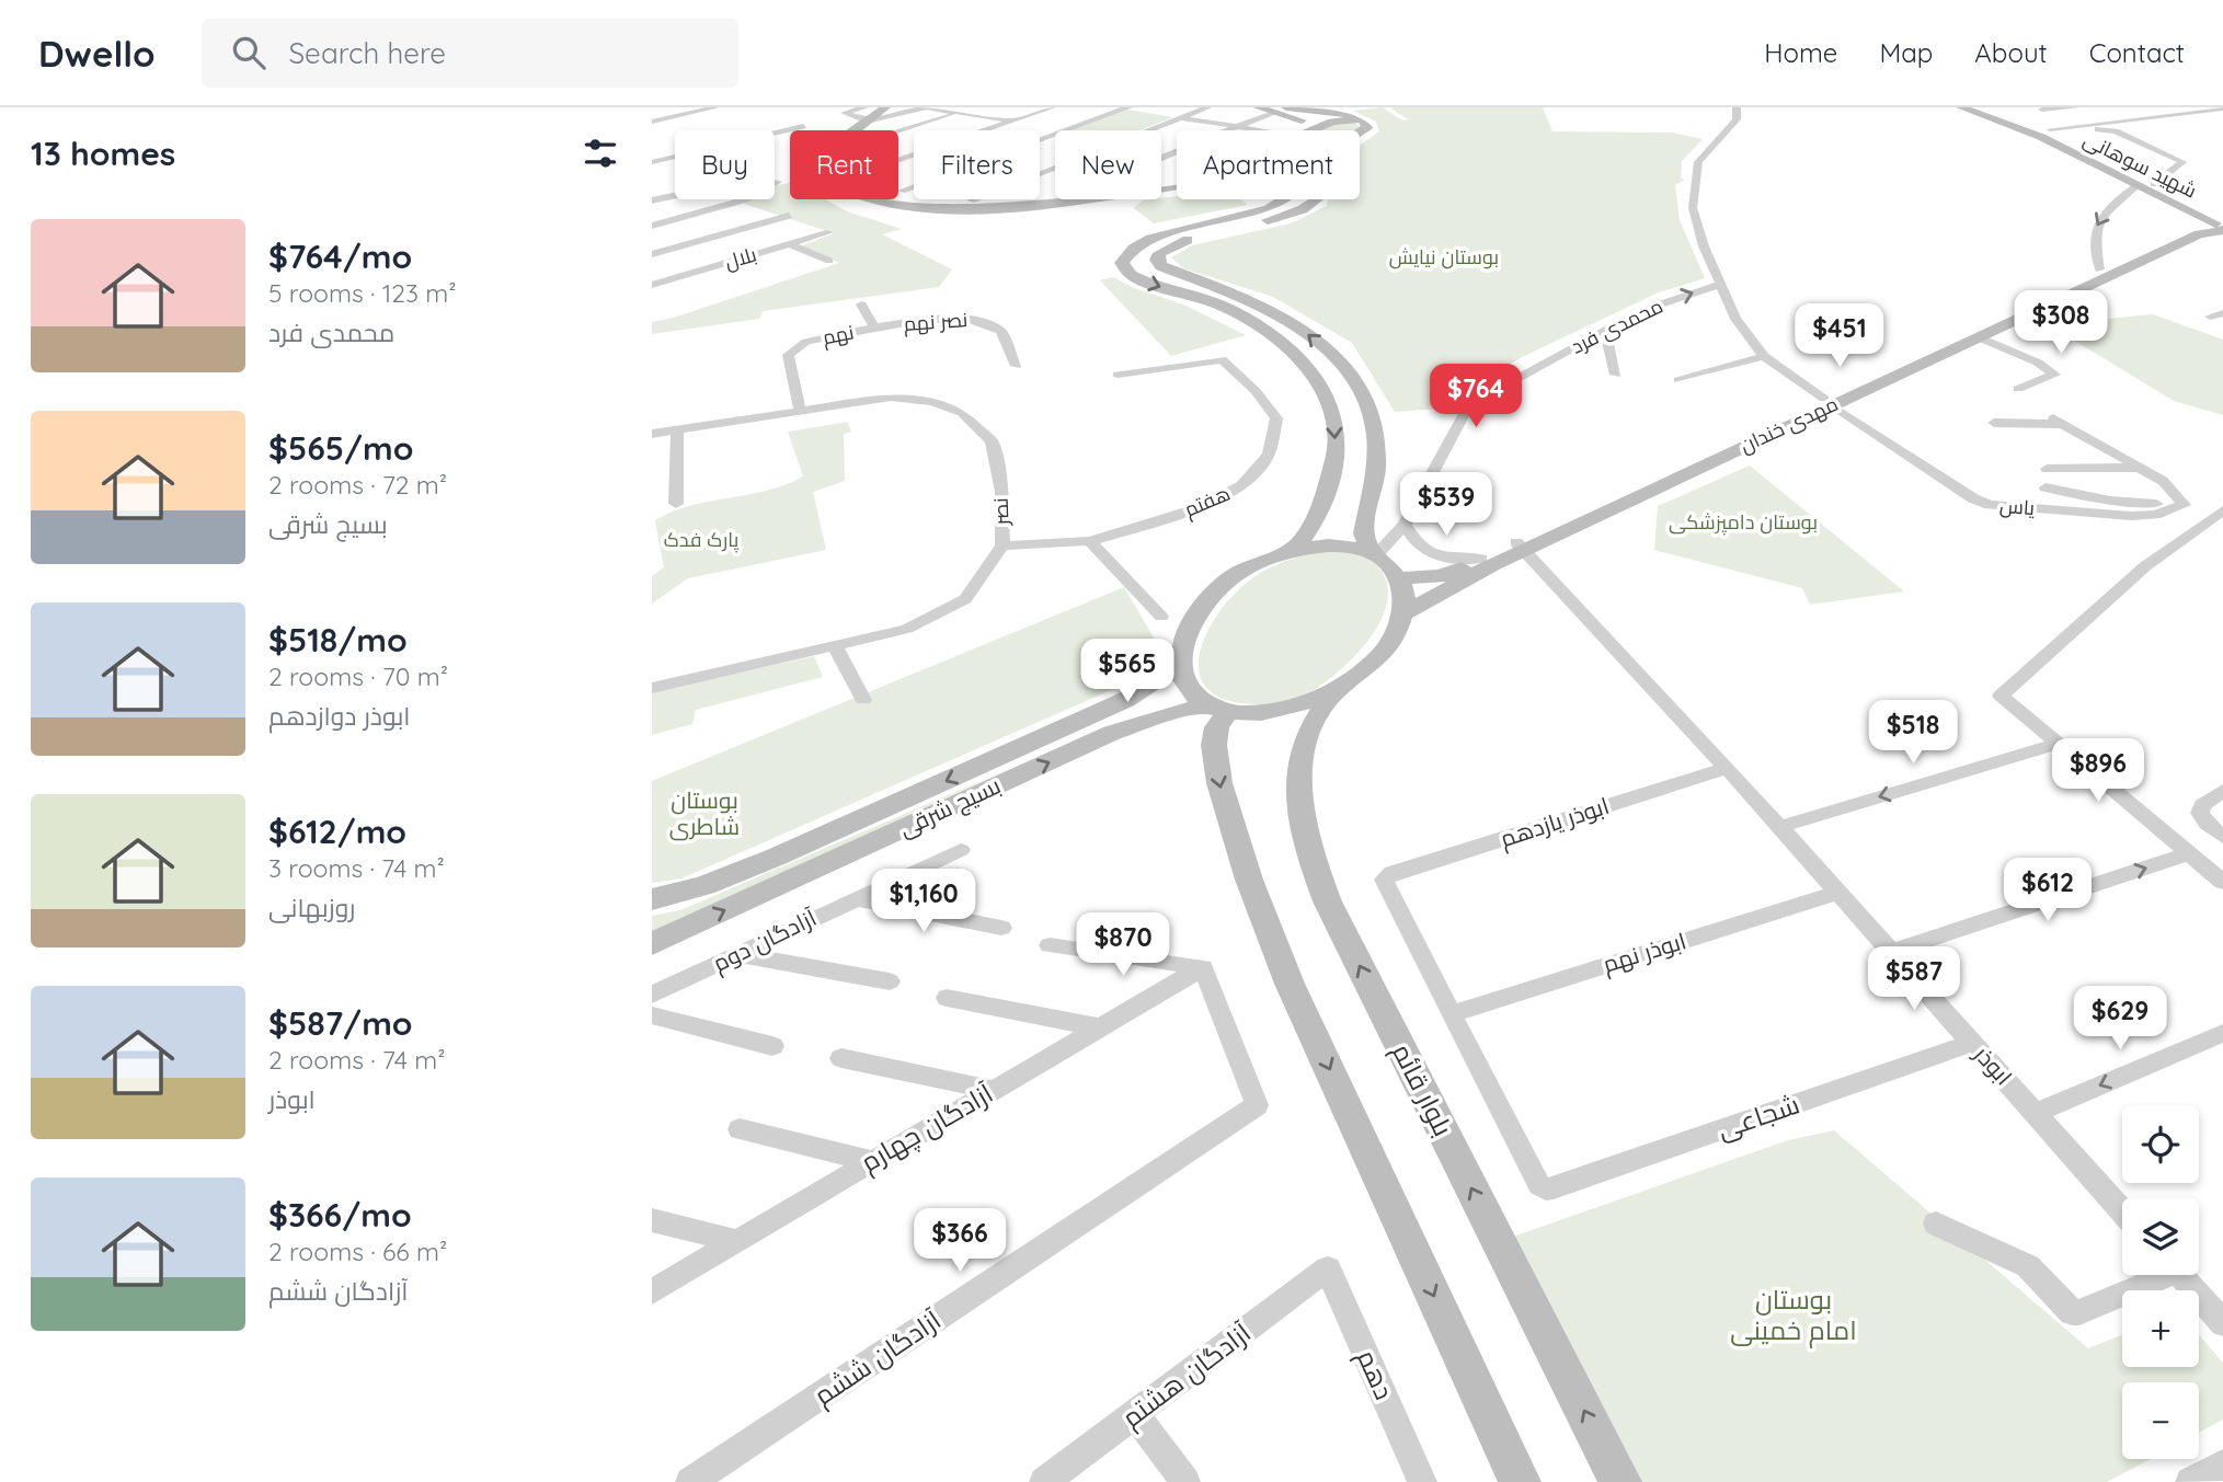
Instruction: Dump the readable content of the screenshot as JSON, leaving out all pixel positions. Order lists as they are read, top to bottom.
{
  "streets": {
    "main road": [
      "شهید سوهانی",
      "مهدی خندان",
      "بسیج شرقی",
      "بلوار قائم"
    ],
    "street": [
      "بلال",
      "نصر نهم",
      "محمدی فرد",
      "نهم",
      "هفتم",
      "یاس",
      "نصر",
      "ابوذر یازدهم",
      "آزادگان دوم",
      "ابوذر نهم",
      "ابوذر",
      "شجاعی",
      "آزادگان چهارم",
      "آزادگان ششم",
      "دهم",
      "آزادگان هشتم"
    ]
  },
  "crossings": [
    ["شهید سوهانی", "مهدی خندان"],
    ["نصر نهم", "نهم"],
    ["محمدی فرد", "مهدی خندان"],
    ["محمدی فرد", "یاس"],
    ["محمدی فرد", "بسیج شرقی"],
    ["محمدی فرد", "بلوار قائم"],
    ["نهم", "نصر"],
    ["مهدی خندان", "یاس"],
    ["مهدی خندان", "بسیج شرقی"],
    ["مهدی خندان", "ابوذر"],
    ["مهدی خندان", "بلوار قائم"],
    ["هفتم", "نصر"],
    ["بسیج شرقی", "بلوار قائم"],
    ["ابوذر یازدهم", "ابوذر نهم"],
    ["ابوذر یازدهم", "ابوذر"],
    ["ابوذر یازدهم", "شجاعی"],
    ["ابوذر نهم", "ابوذر"],
    ["ابوذر نهم", "شجاعی"],
    ["ابوذر", "شجاعی"],
    ["آزادگان چهارم", "آزادگان ششم"],
    ["دهم", "آزادگان هشتم"]
  ],
  "parks": [
    "بوستان نیایش",
    "بوستان دامپزشکی",
    "پارک فدک",
    "بوستان شاطری",
    "بوستان امام خمینی"
  ],
  "page": {
    "header": "Dwello",
    "search": "Search here",
    "nav": [
      "Home",
      "Map",
      "About",
      "Contact"
    ],
    "heading": "13 homes",
    "chip": [
      "Buy",
      "Rent",
      "Filters",
      "New",
      "Apartment"
    ],
    "list": [
      {
        "name": "$764/mo",
        "note": "5 rooms · 123 m² · محمدی فرد"
      },
      {
        "name": "$565/mo",
        "note": "2 rooms · 72 m² · بسیج شرقی"
      },
      {
        "name": "$518/mo",
        "note": "2 rooms · 70 m² · ابوذر دوازدهم"
      },
      {
        "name": "$612/mo",
        "note": "3 rooms · 74 m² · روزبهانی"
      },
      {
        "name": "$587/mo",
        "note": "2 rooms · 74 m² · ابوذر"
      },
      {
        "name": "$366/mo",
        "note": "2 rooms · 66 m² · آزادگان ششم"
      }
    ],
    "price": [
      "$308",
      "$451",
      "$764",
      "$539",
      "$565",
      "$518",
      "$896",
      "$612",
      "$1,160",
      "$870",
      "$587",
      "$629",
      "$366"
    ],
    "map_buttons": ["+", "−"]
  }
}
